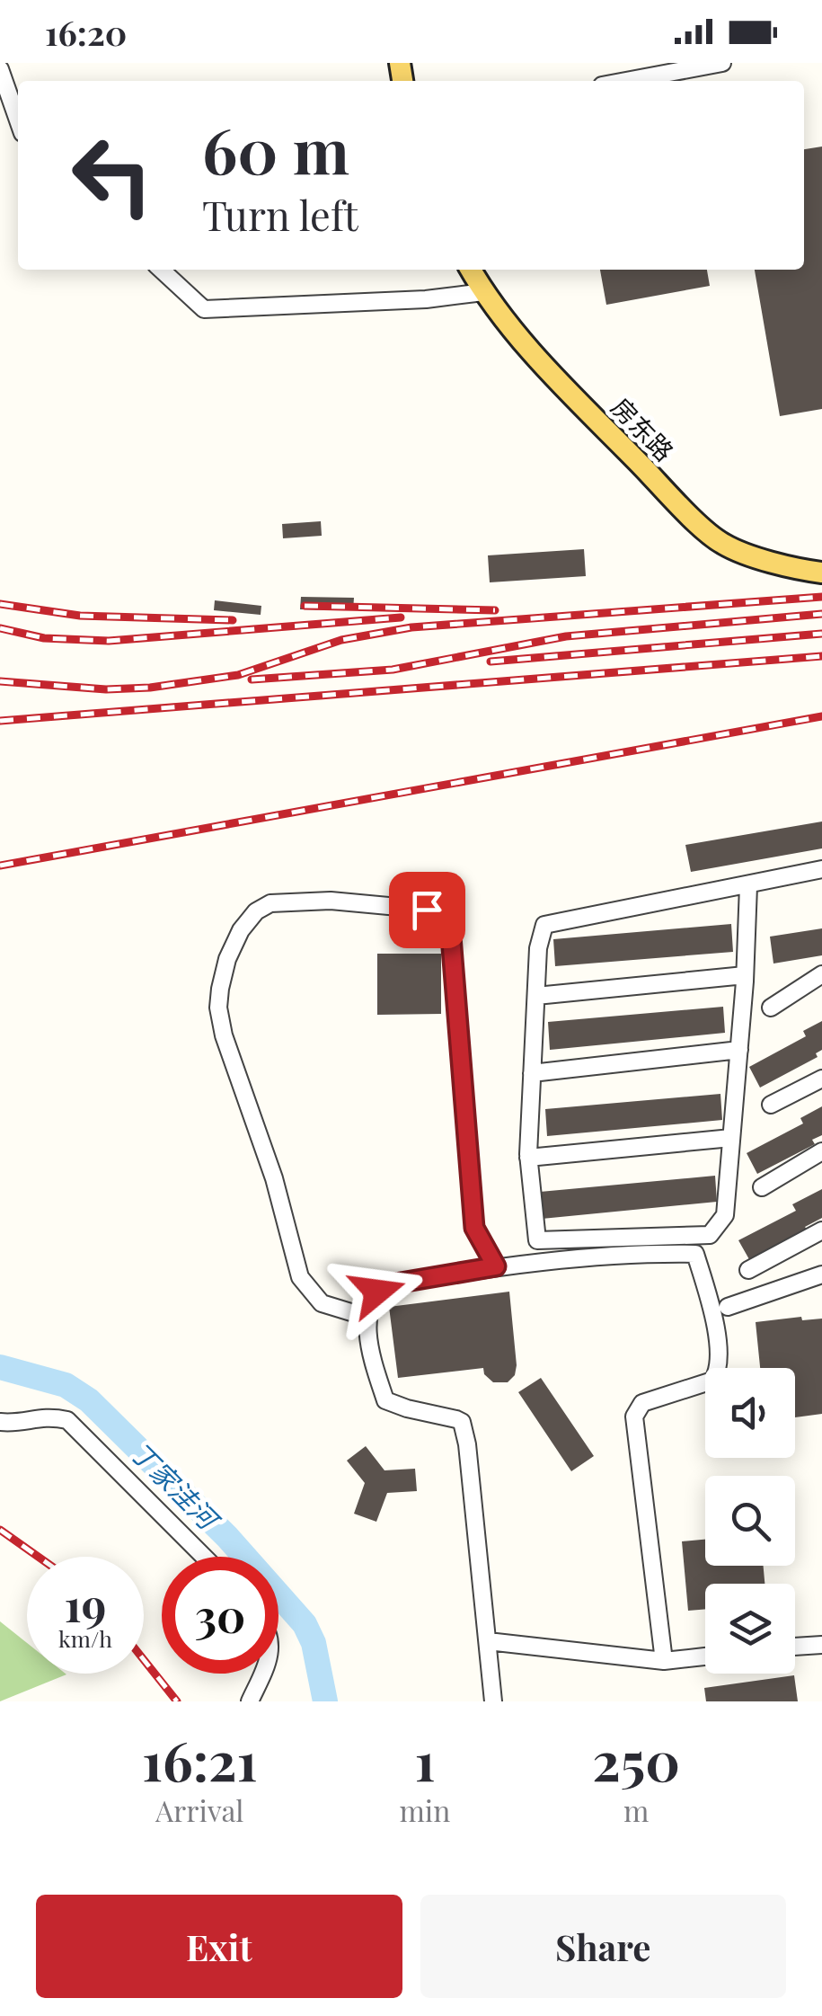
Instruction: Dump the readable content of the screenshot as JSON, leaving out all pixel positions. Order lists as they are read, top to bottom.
{
  "streets": {
    "main road": ["房东路"]
  },
  "water": ["丁家洼河"],
  "page": {
    "status": "16:20",
    "turn": ["60 m", "Turn left"],
    "speed": "19 km/h",
    "limit": "30",
    "eta": [
      "16:21",
      "Arrival",
      "1",
      "min",
      "250",
      "m"
    ],
    "buttons": ["Exit", "Share"]
  }
}
